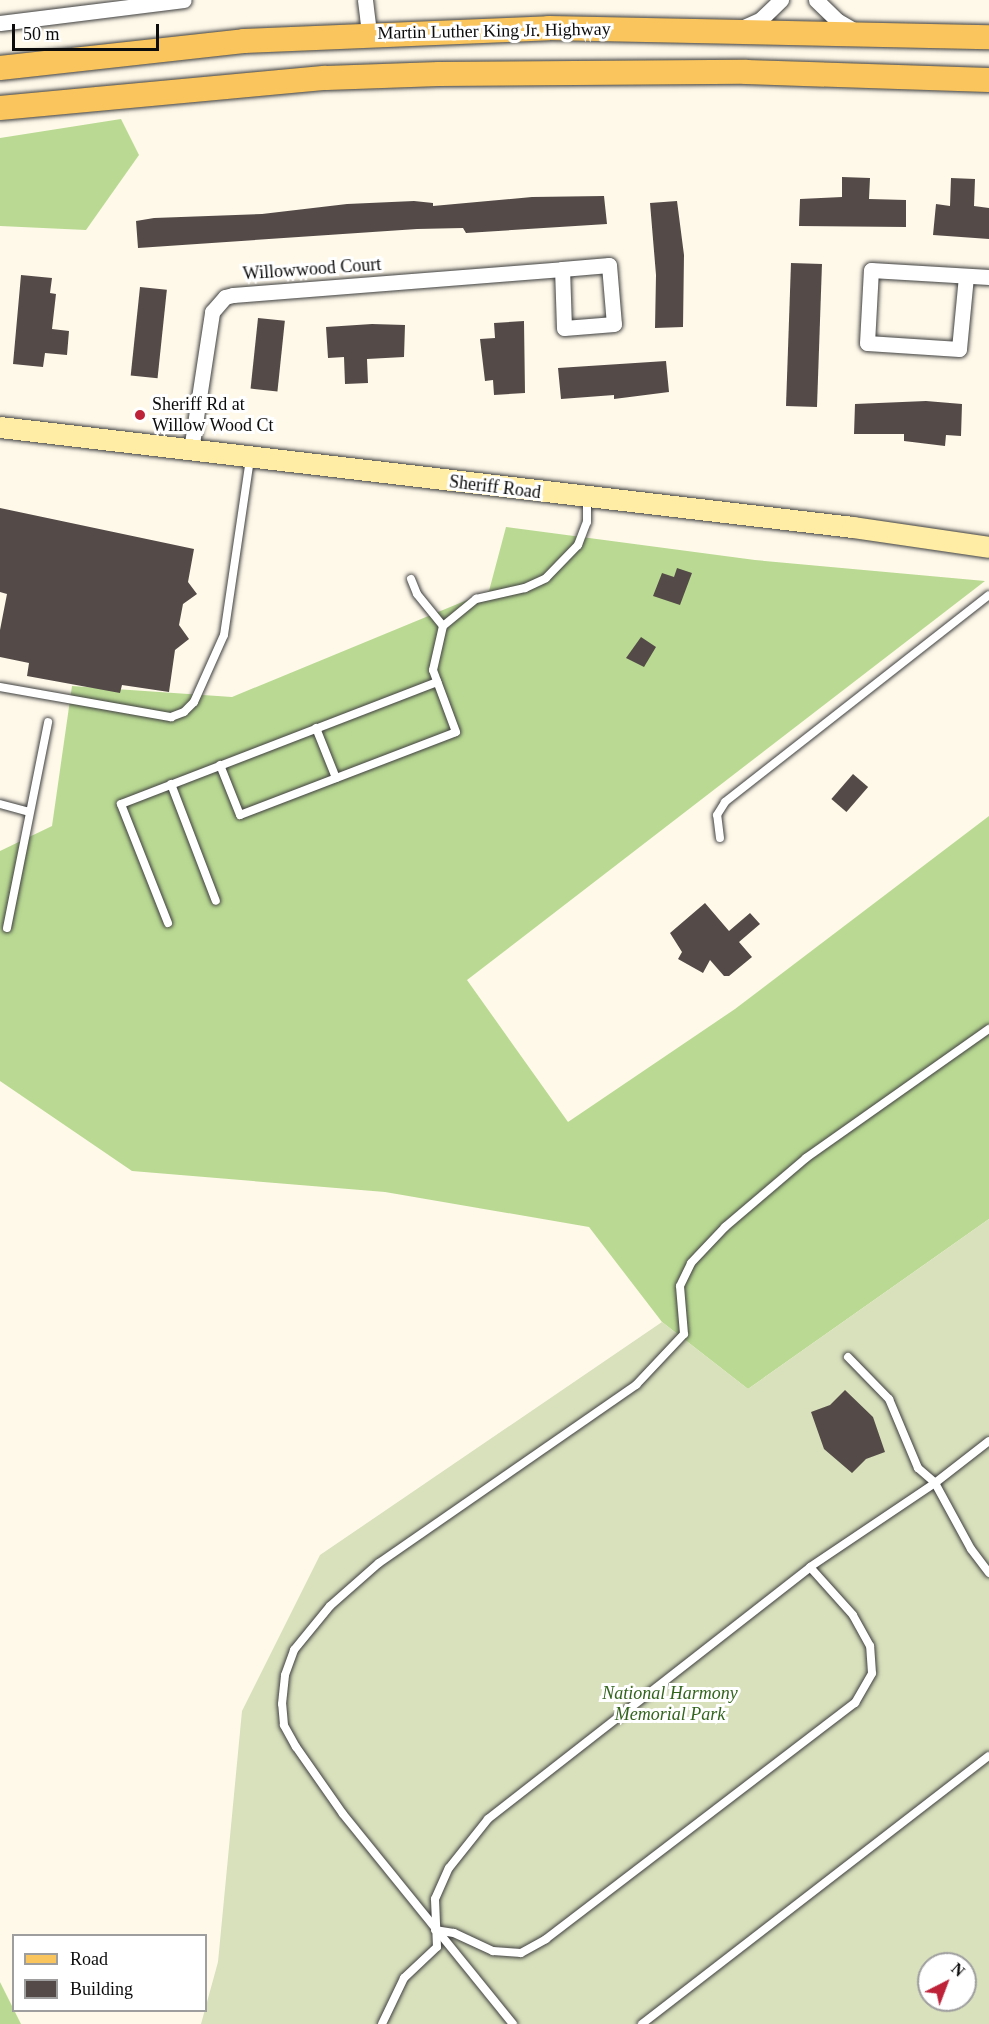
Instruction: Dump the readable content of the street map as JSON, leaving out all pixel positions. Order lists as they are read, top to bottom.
{
  "streets": {
    "main road": ["Martin Luther King Jr. Highway", "Sheriff Road"],
    "street": ["Willowwood Court"]
  },
  "crossings": [
    ["Willowwood Court", "Sheriff Road"]
  ],
  "parks": ["National Harmony Memorial Park"],
  "places": ["Sheriff Rd at Willow Wood Ct"],
  "legend": ["Road", "Building"],
  "scale_bar": "50 m",
  "north": "top right"
}
